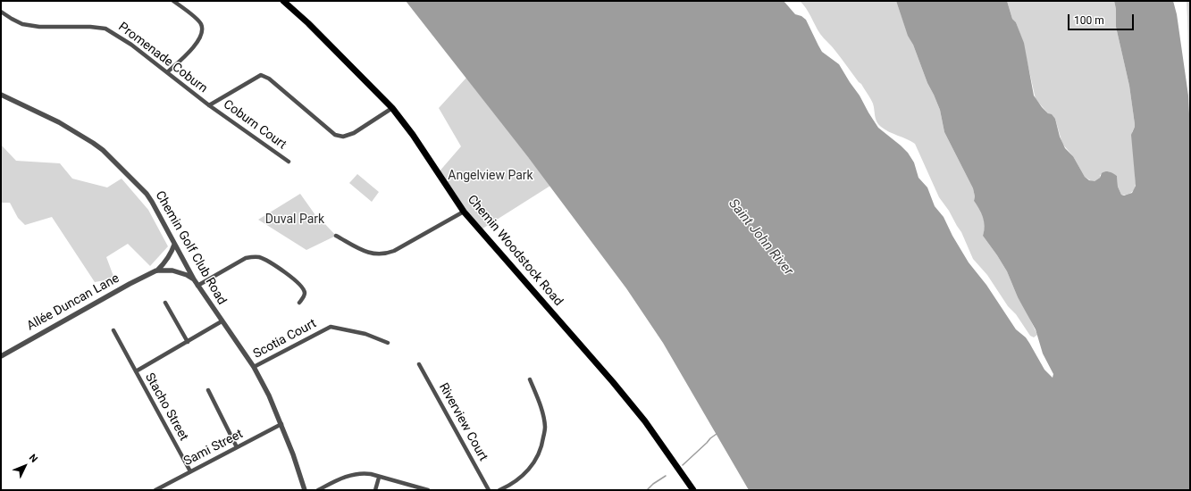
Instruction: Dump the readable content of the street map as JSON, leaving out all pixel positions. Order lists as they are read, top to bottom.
{
  "streets": {
    "main road": ["Chemin Woodstock Road"],
    "street": [
      "Promenade Coburn",
      "Coburn Court",
      "Chemin Golf Club Road",
      "Allée Duncan Lane",
      "Scotia Court",
      "Stacho Street",
      "Riverview Court",
      "Sami Street"
    ]
  },
  "crossings": [
    ["Promenade Coburn", "Coburn Court"],
    ["Chemin Golf Club Road", "Scotia Court"],
    ["Chemin Golf Club Road", "Sami Street"],
    ["Stacho Street", "Sami Street"]
  ],
  "water": ["Saint John River"],
  "parks": ["Angelview Park", "Duval Park"],
  "scale_bar": "100 m",
  "north": "top right"
}
